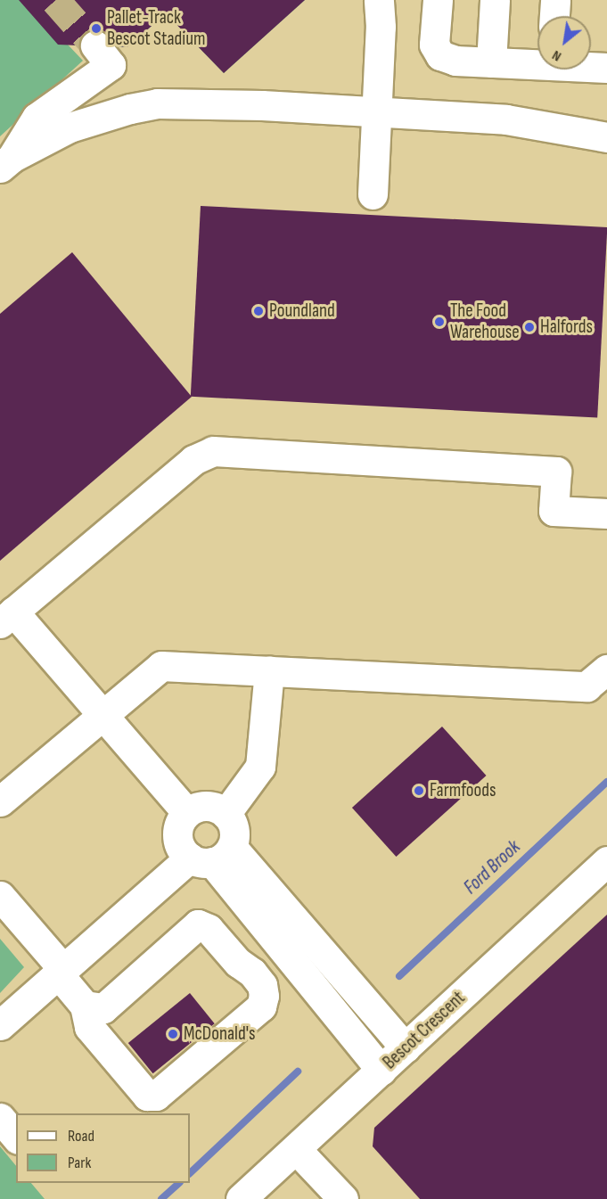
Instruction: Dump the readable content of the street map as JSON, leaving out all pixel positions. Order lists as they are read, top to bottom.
{
  "streets": {
    "street": ["Bescot Crescent"]
  },
  "water": ["Ford Brook"],
  "places": [
    "Pallet-Track Bescot Stadium",
    "Poundland",
    "The Food Warehouse",
    "Halfords",
    "Farmfoods",
    "McDonald's"
  ],
  "legend": ["Road", "Park"],
  "north": "bottom left"
}
